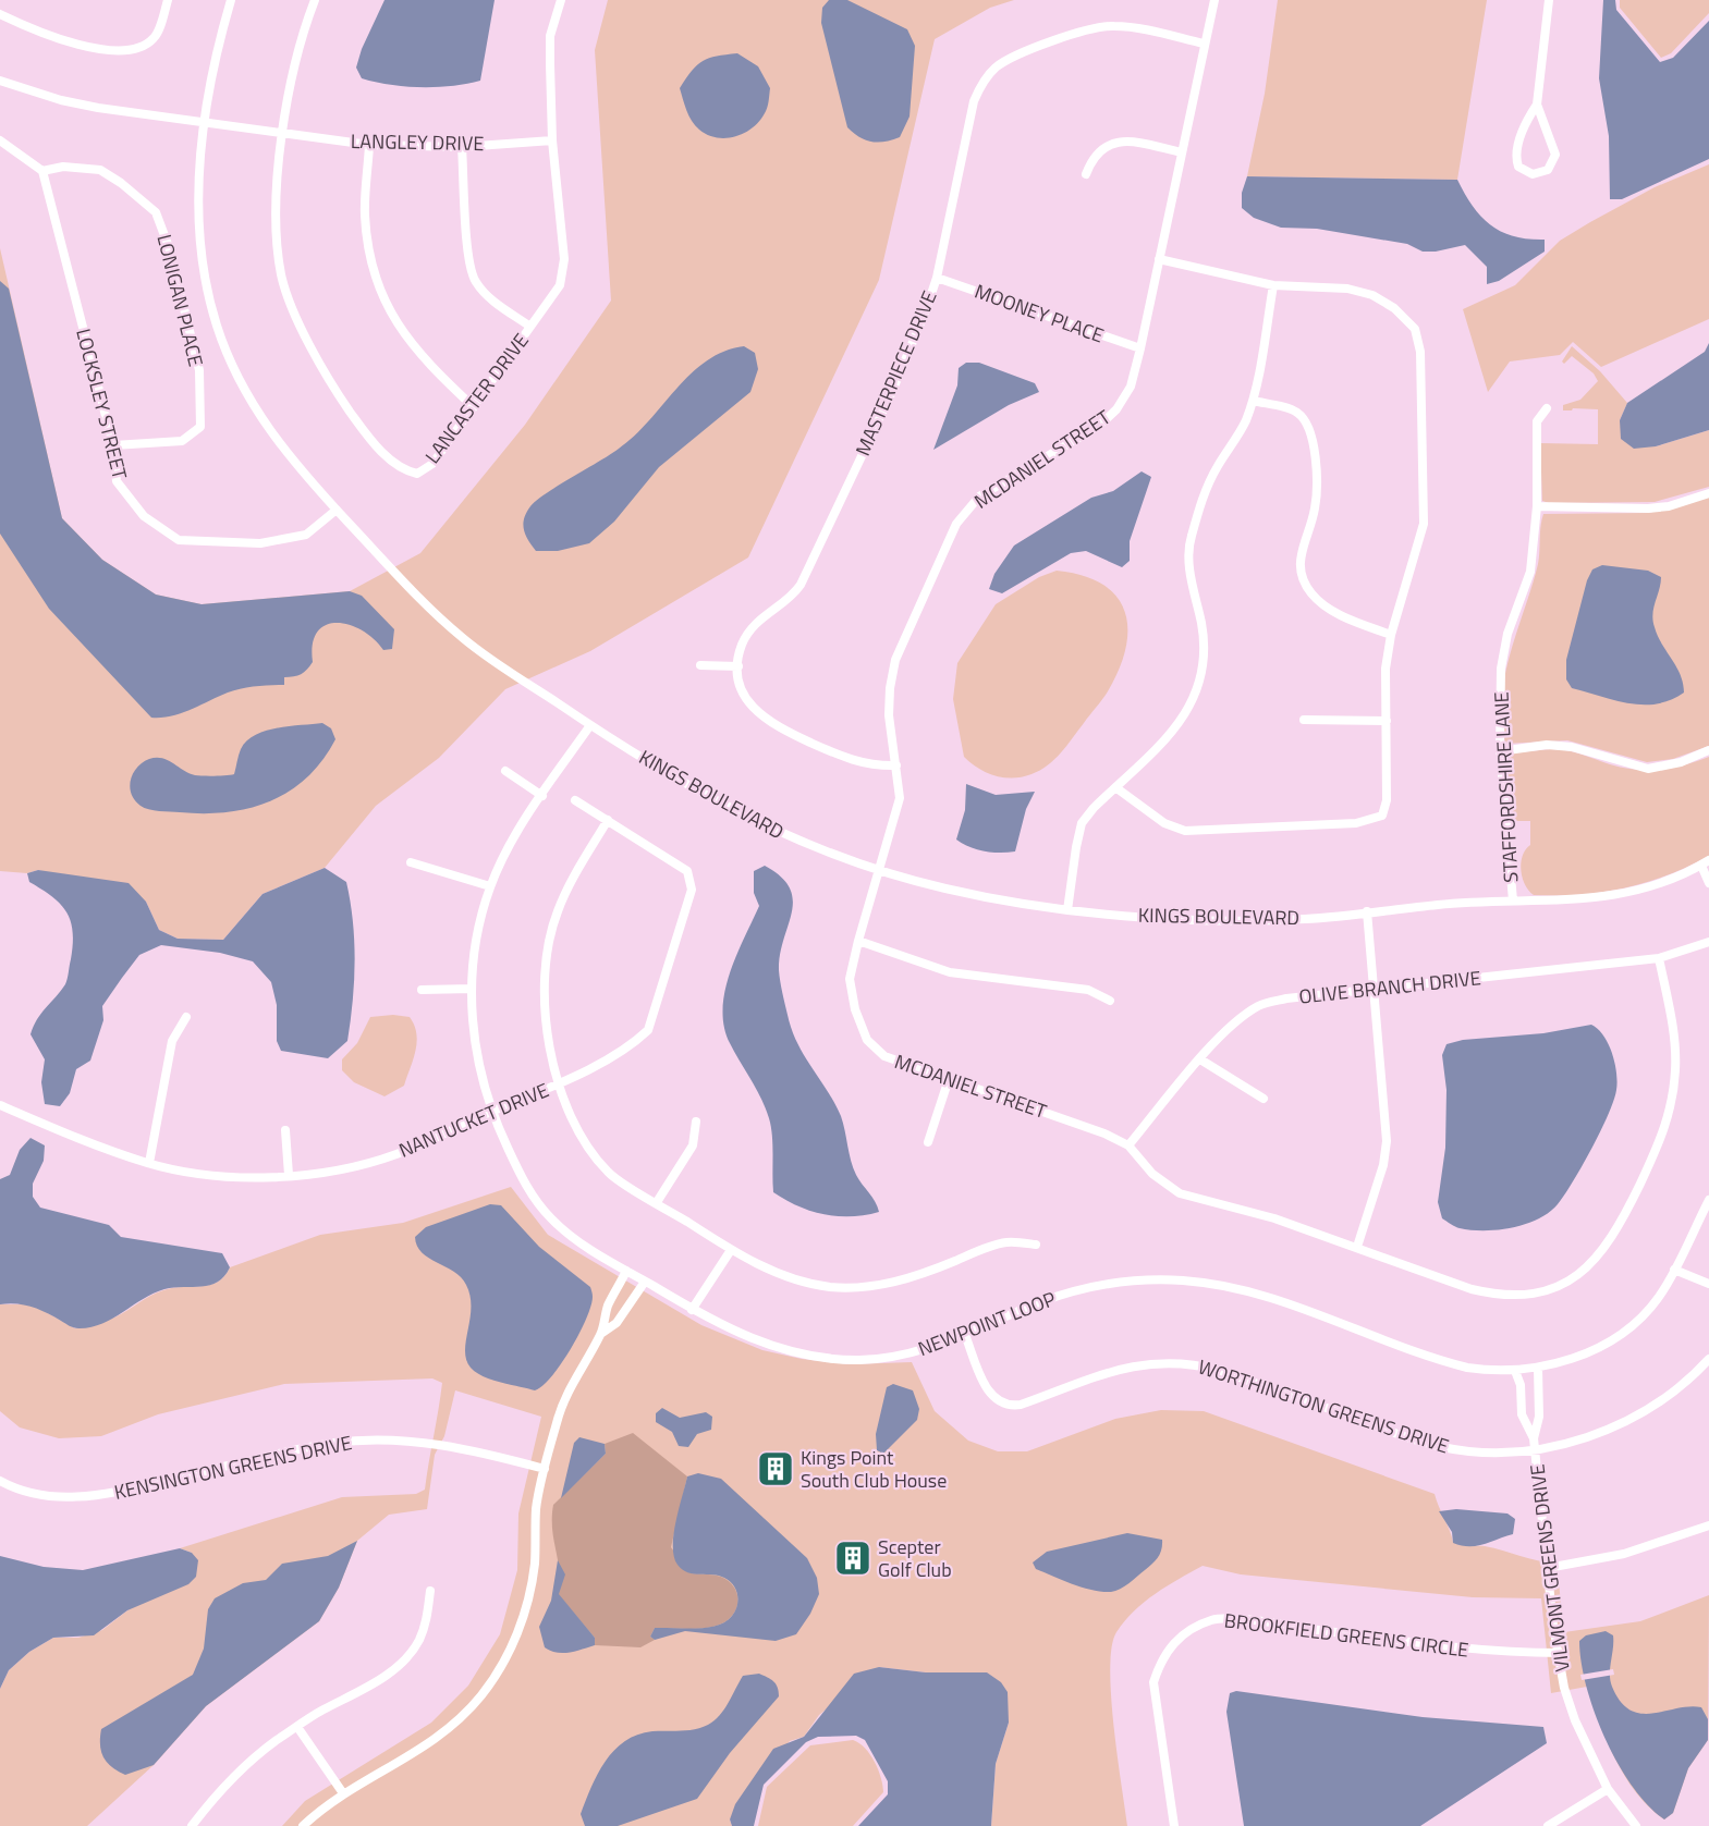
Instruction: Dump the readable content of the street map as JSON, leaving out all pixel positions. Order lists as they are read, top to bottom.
{
  "streets": {
    "street": [
      "LANGLEY DRIVE",
      "LONIGAN PLACE",
      "MOONEY PLACE",
      "MASTERPIECE DRIVE",
      "LANCASTER DRIVE",
      "LOCKSLEY STREET",
      "MCDANIEL STREET",
      "STAFFORDSHIRE LANE",
      "KINGS BOULEVARD",
      "OLIVE BRANCH DRIVE",
      "NANTUCKET DRIVE",
      "NEWPOINT LOOP",
      "WORTHINGTON GREENS DRIVE",
      "KENSINGTON GREENS DRIVE",
      "VILMONT GREENS DRIVE",
      "BROOKFIELD GREENS CIRCLE"
    ]
  },
  "crossings": [
    ["LANGLEY DRIVE", "LANCASTER DRIVE"],
    ["LANGLEY DRIVE", "KINGS BOULEVARD"],
    ["LONIGAN PLACE", "LOCKSLEY STREET"],
    ["MOONEY PLACE", "MASTERPIECE DRIVE"],
    ["MOONEY PLACE", "MCDANIEL STREET"],
    ["MASTERPIECE DRIVE", "MCDANIEL STREET"],
    ["LOCKSLEY STREET", "KINGS BOULEVARD"],
    ["MCDANIEL STREET", "KINGS BOULEVARD"],
    ["MCDANIEL STREET", "OLIVE BRANCH DRIVE"],
    ["STAFFORDSHIRE LANE", "KINGS BOULEVARD"],
    ["KINGS BOULEVARD", "NEWPOINT LOOP"],
    ["NANTUCKET DRIVE", "NEWPOINT LOOP"],
    ["NEWPOINT LOOP", "WORTHINGTON GREENS DRIVE"],
    ["WORTHINGTON GREENS DRIVE", "VILMONT GREENS DRIVE"],
    ["VILMONT GREENS DRIVE", "BROOKFIELD GREENS CIRCLE"]
  ],
  "places": {
    "building": ["Kings Point South Club House", "Scepter Golf Club"]
  }
}
